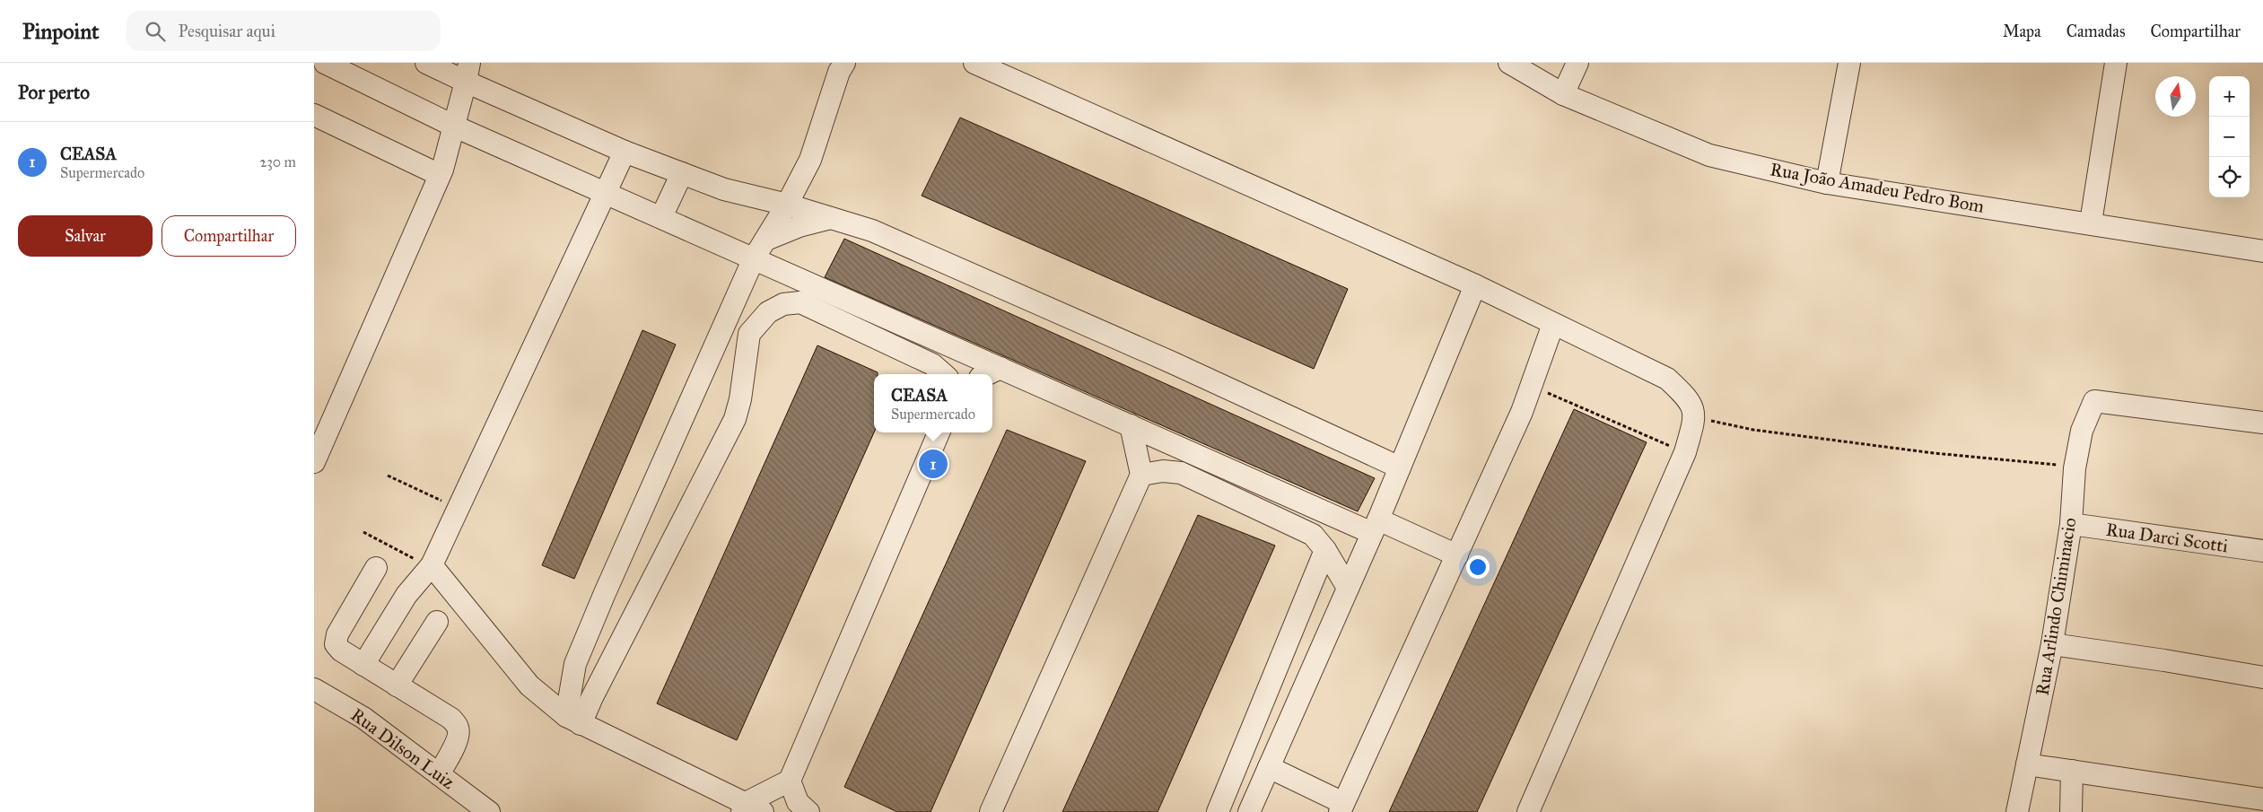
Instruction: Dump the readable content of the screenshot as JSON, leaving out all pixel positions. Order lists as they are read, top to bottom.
{
  "streets": {
    "street": [
      "Rua João Amadeu Pedro Bom",
      "Rua Darci Scotti",
      "Rua Arlindo Chiminacio",
      "Rua Dilson Luiz"
    ]
  },
  "crossings": [
    ["Rua Darci Scotti", "Rua Arlindo Chiminacio"]
  ],
  "north": "top",
  "page": {
    "header": "Pinpoint",
    "search": "Pesquisar aqui",
    "nav": ["Mapa", "Camadas", "Compartilhar"],
    "heading": "Por perto",
    "map_buttons": ["+", "−"],
    "list": [
      {
        "mark": "1",
        "name": "CEASA",
        "note": "Supermercado",
        "value": "230 m"
      }
    ],
    "buttons": ["Salvar", "Compartilhar"],
    "popup": ["CEASA", "Supermercado"],
    "pins": "1"
  }
}
